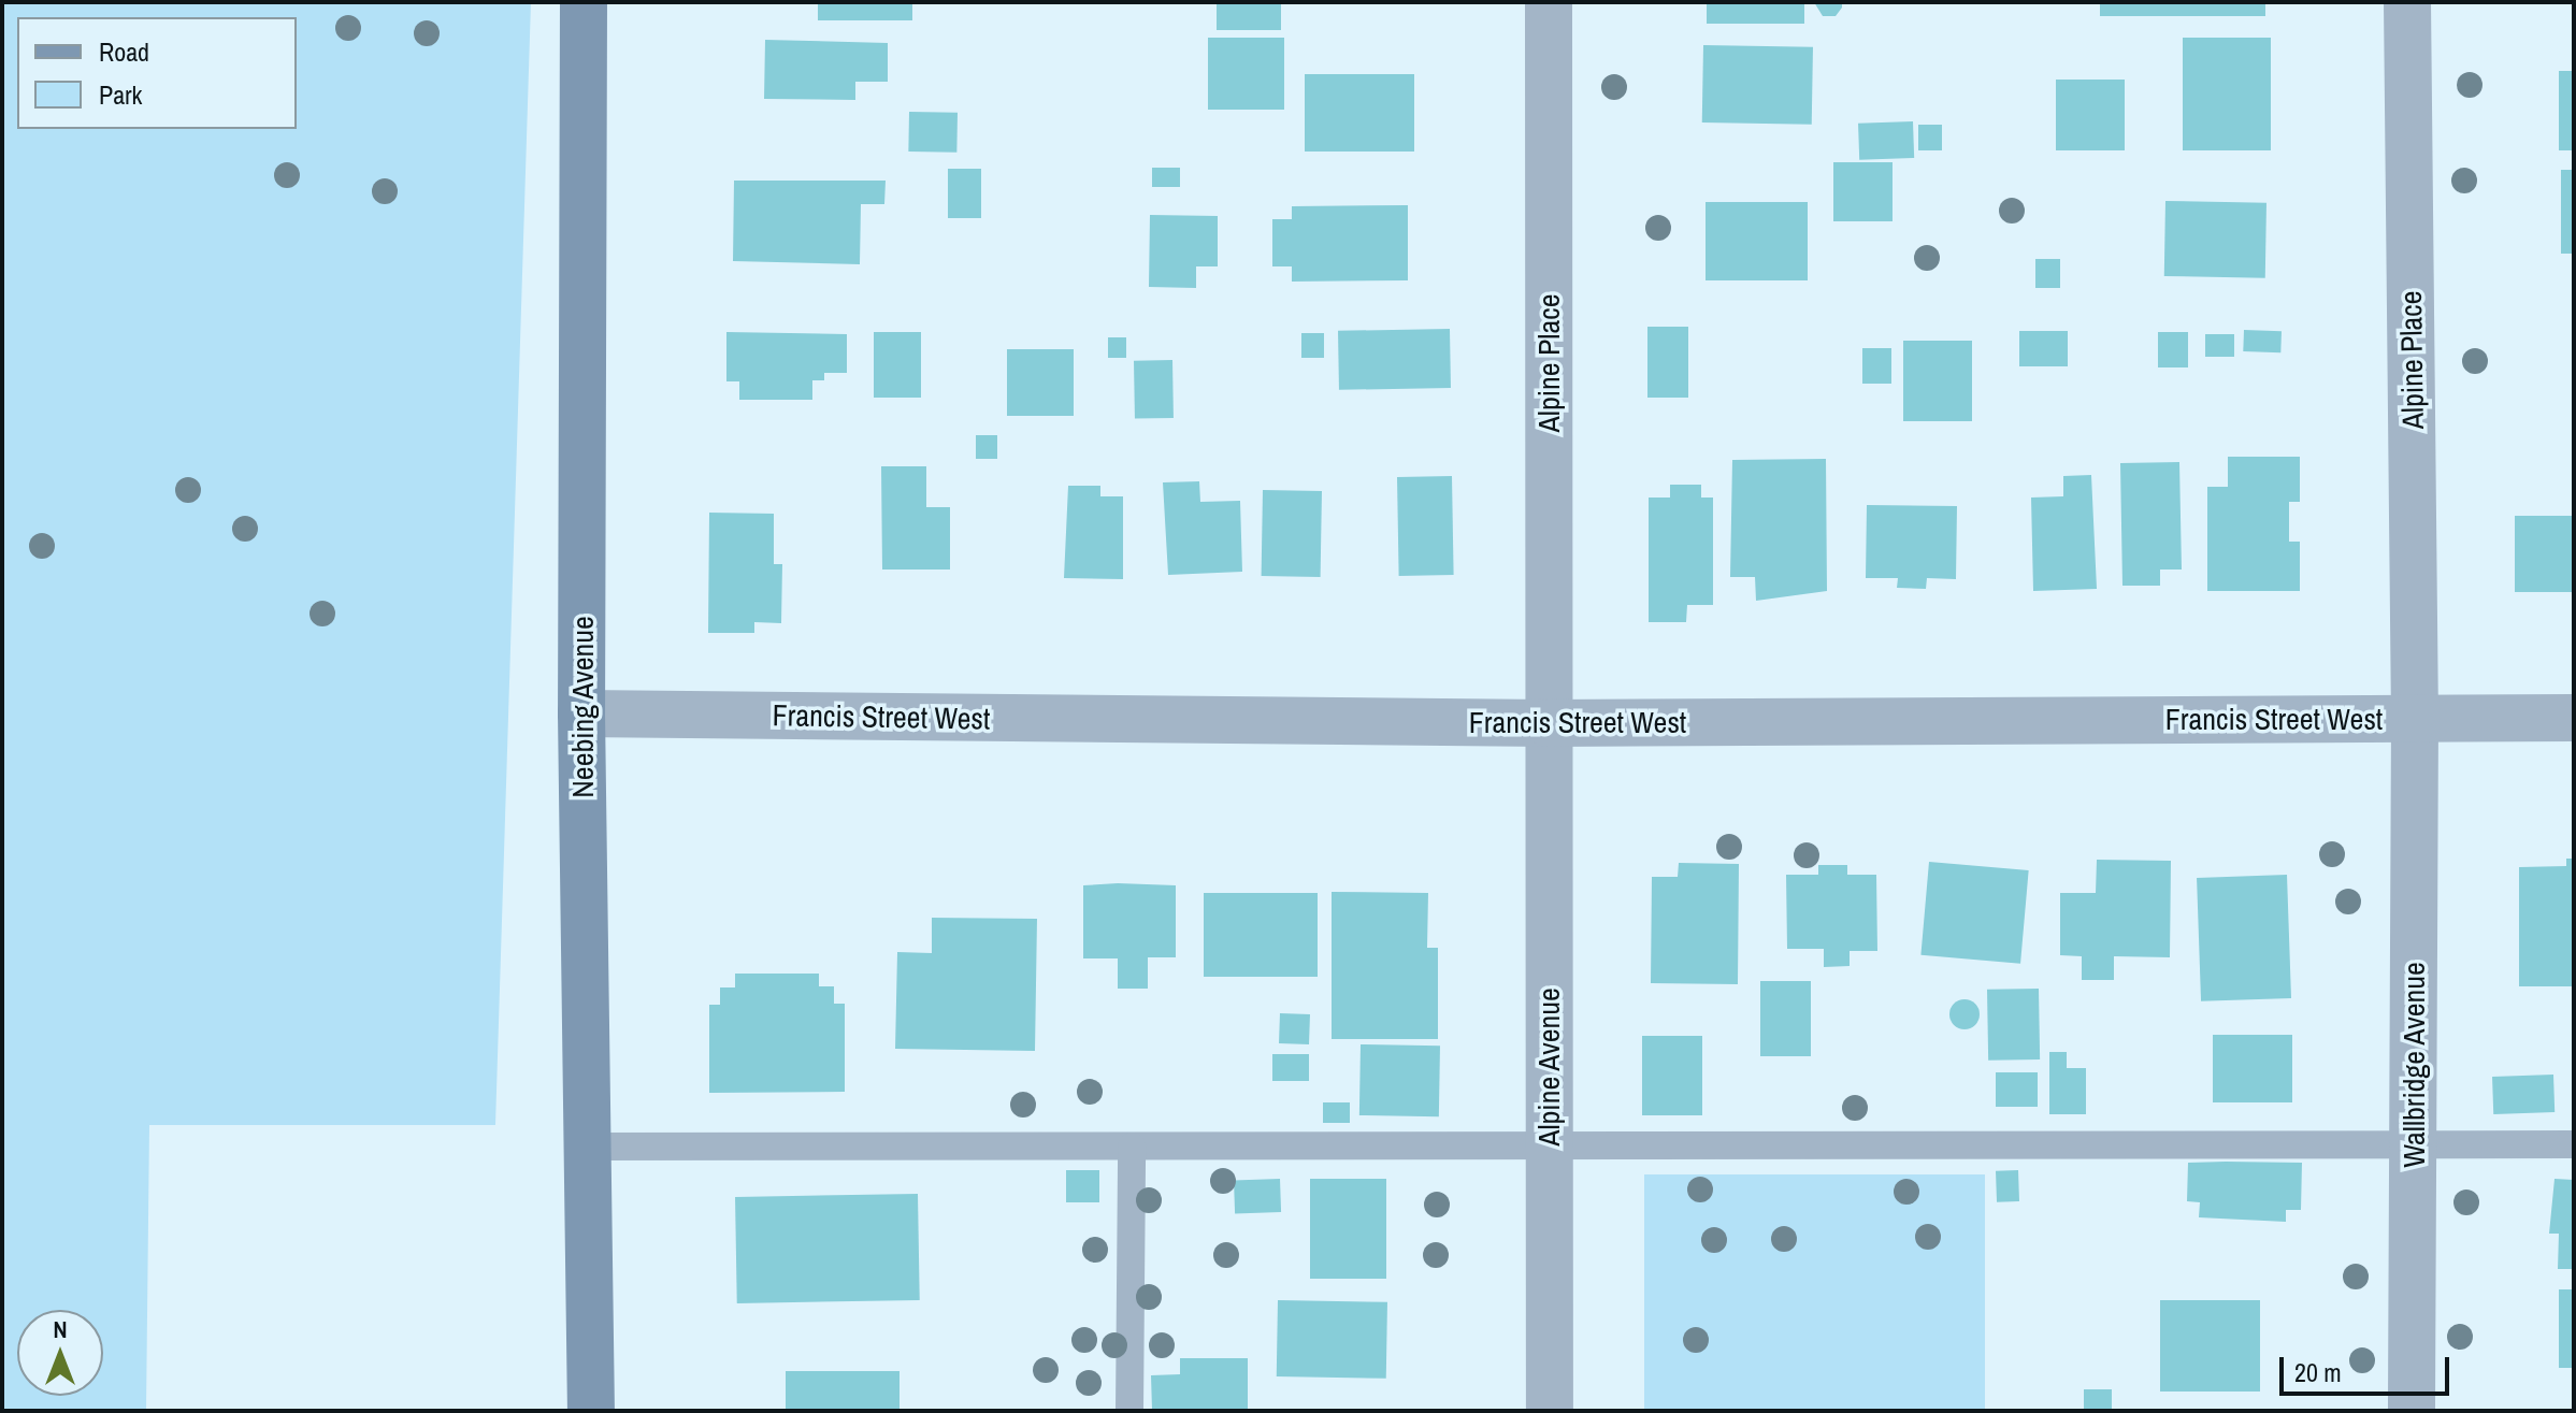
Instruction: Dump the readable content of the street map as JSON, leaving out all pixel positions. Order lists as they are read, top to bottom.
{
  "streets": {
    "main road": ["Neebing Avenue"],
    "street": [
      "Alpine Place",
      "Francis Street West",
      "Wallbridge Avenue",
      "Alpine Avenue"
    ]
  },
  "crossings": [
    ["Alpine Place", "Francis Street West"],
    ["Alpine Place", "Wallbridge Avenue"],
    ["Alpine Place", "Alpine Avenue"],
    ["Neebing Avenue", "Francis Street West"],
    ["Francis Street West", "Wallbridge Avenue"],
    ["Francis Street West", "Alpine Avenue"]
  ],
  "legend": ["Road", "Park"],
  "scale_bar": "20 m",
  "north": "top"
}
